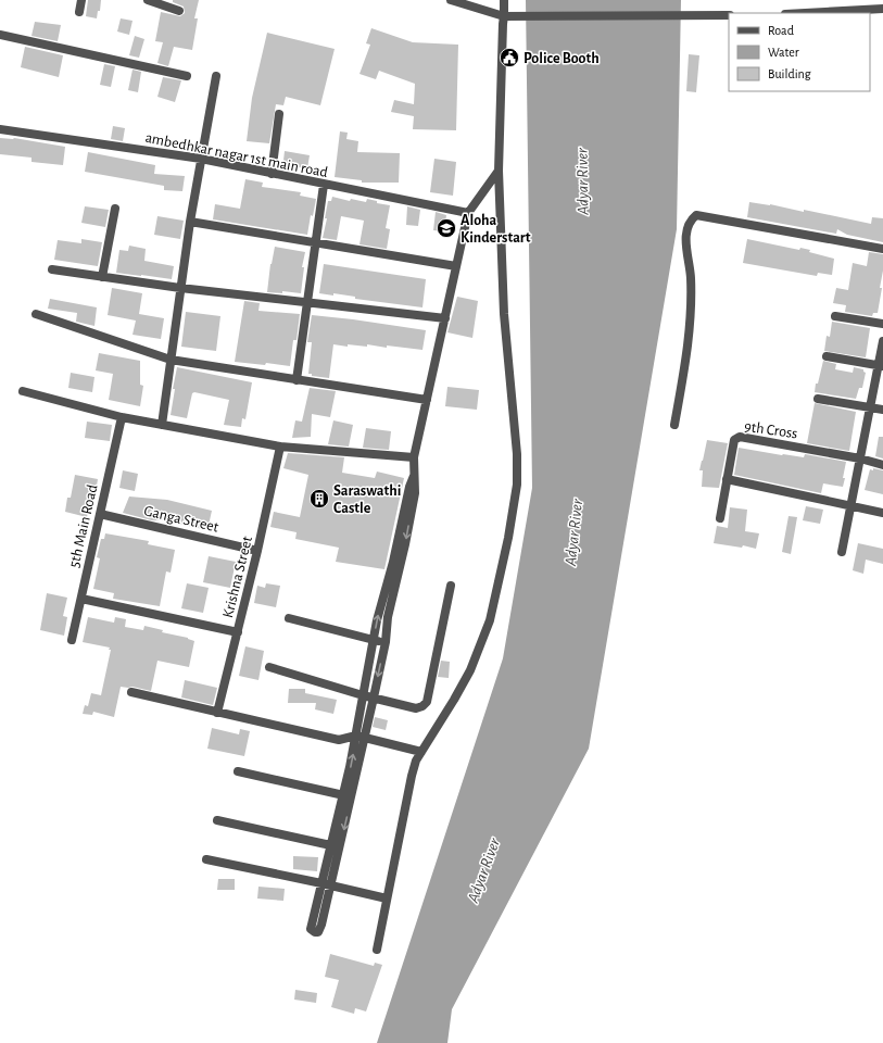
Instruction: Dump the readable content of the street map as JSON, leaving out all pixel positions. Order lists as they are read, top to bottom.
{
  "streets": {
    "street": [
      "ambedhkar nagar 1st main road",
      "9th Cross",
      "Ganga Street",
      "5th Main Road",
      "Krishna Street"
    ]
  },
  "crossings": [
    ["Ganga Street", "5th Main Road"],
    ["Ganga Street", "Krishna Street"]
  ],
  "water": ["Adyar River"],
  "places": {
    "public building": ["Police Booth"],
    "school or university": ["Aloha Kinderstart"],
    "building": ["Saraswathi Castle"]
  },
  "legend": ["Road", "Water", "Building"]
}
